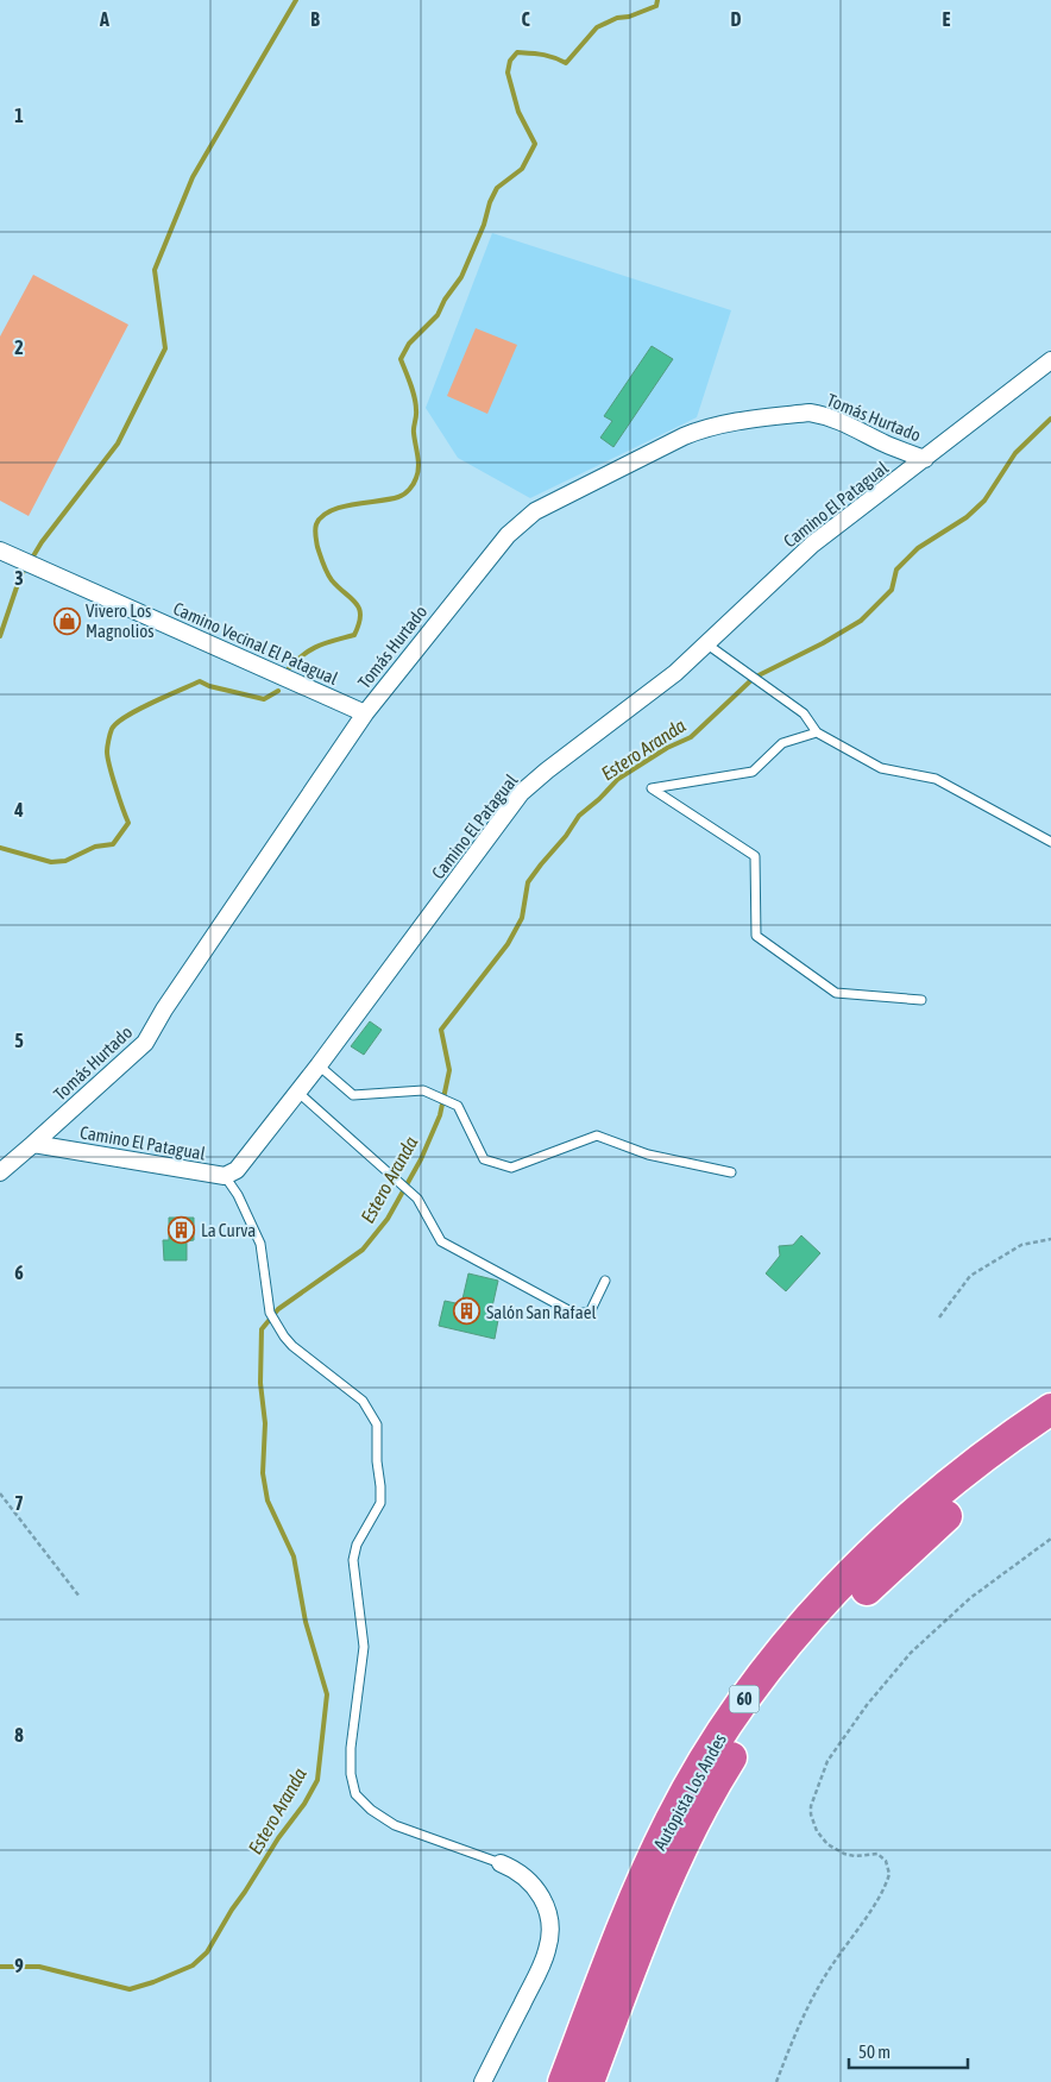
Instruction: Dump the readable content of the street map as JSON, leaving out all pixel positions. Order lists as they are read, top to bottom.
{
  "streets": {
    "highway": ["60", "Autopista Los Andes"],
    "street": ["Tomás Hurtado", "Camino El Patagual", "Camino Vecinal El Patagual"]
  },
  "crossings": [
    ["Tomás Hurtado", "Camino El Patagual"],
    ["Tomás Hurtado", "Camino Vecinal El Patagual"]
  ],
  "water": ["Estero Aranda"],
  "places": {
    "shop": ["Vivero Los Magnolios"],
    "building": ["La Curva", "Salón San Rafael"]
  },
  "scale_bar": "50 m",
  "grid": {
    "columns": [
      "A",
      "B",
      "C",
      "D",
      "E"
    ],
    "rows": [
      "1",
      "2",
      "3",
      "4",
      "5",
      "6",
      "7",
      "8",
      "9"
    ]
  }
}
